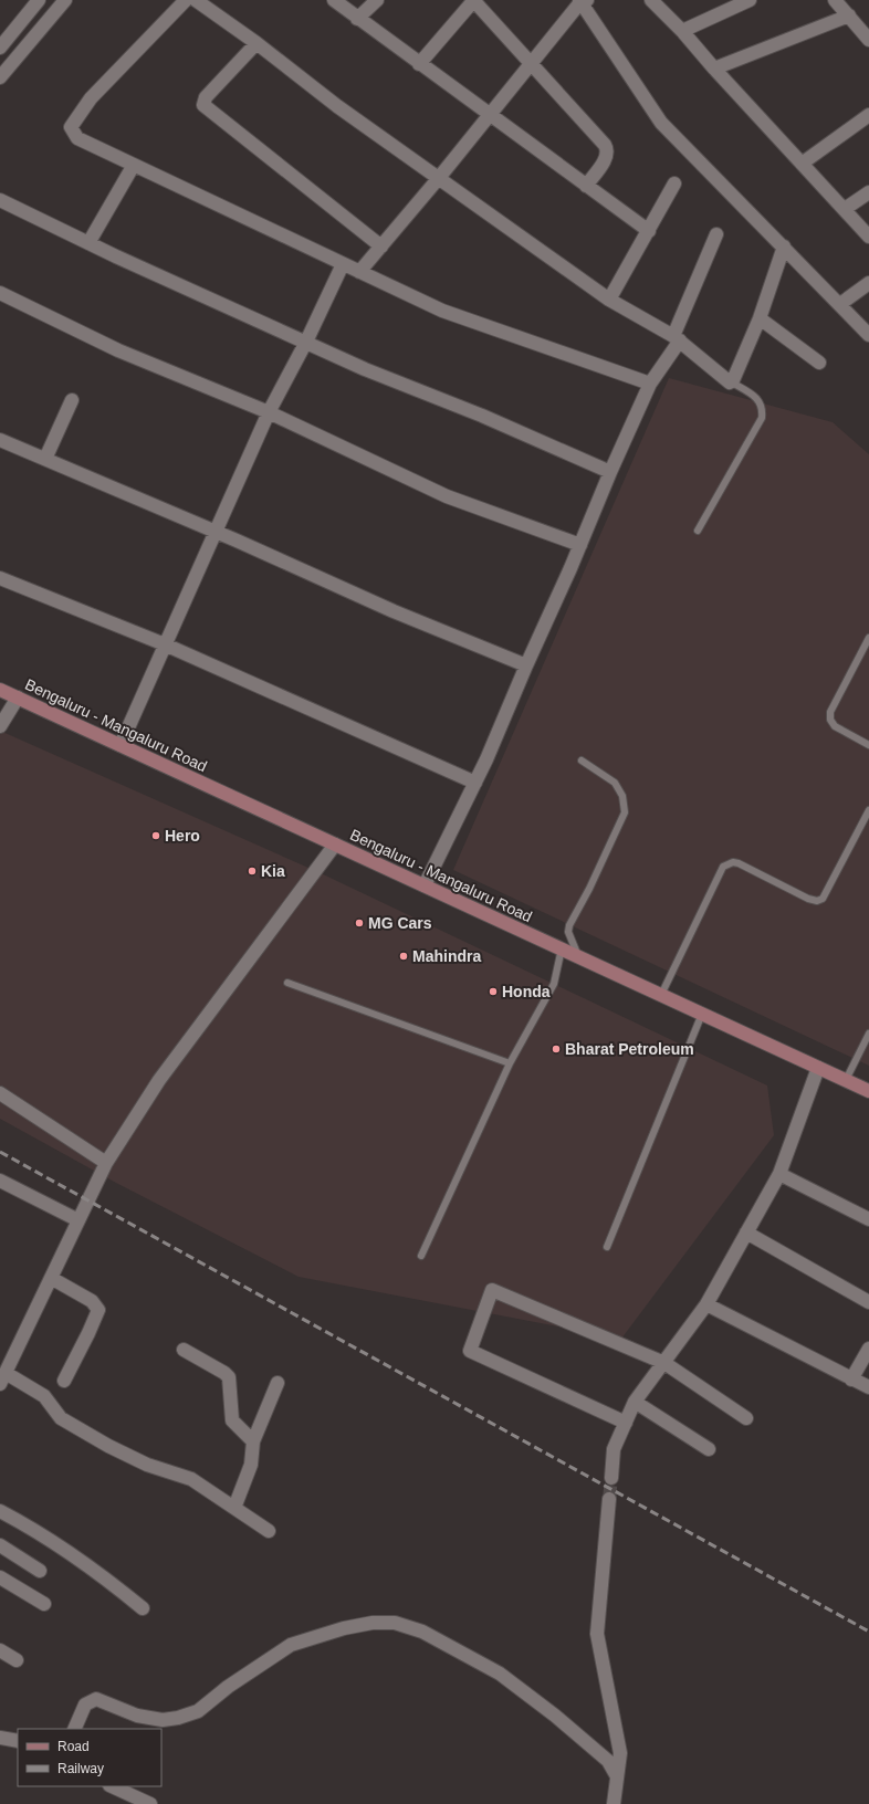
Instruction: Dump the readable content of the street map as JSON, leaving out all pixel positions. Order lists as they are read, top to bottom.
{
  "streets": {
    "street": ["Bengaluru - Mangaluru Road"]
  },
  "places": [
    "Hero",
    "Kia",
    "MG Cars",
    "Mahindra",
    "Honda",
    "Bharat Petroleum"
  ],
  "legend": ["Road", "Railway"]
}
